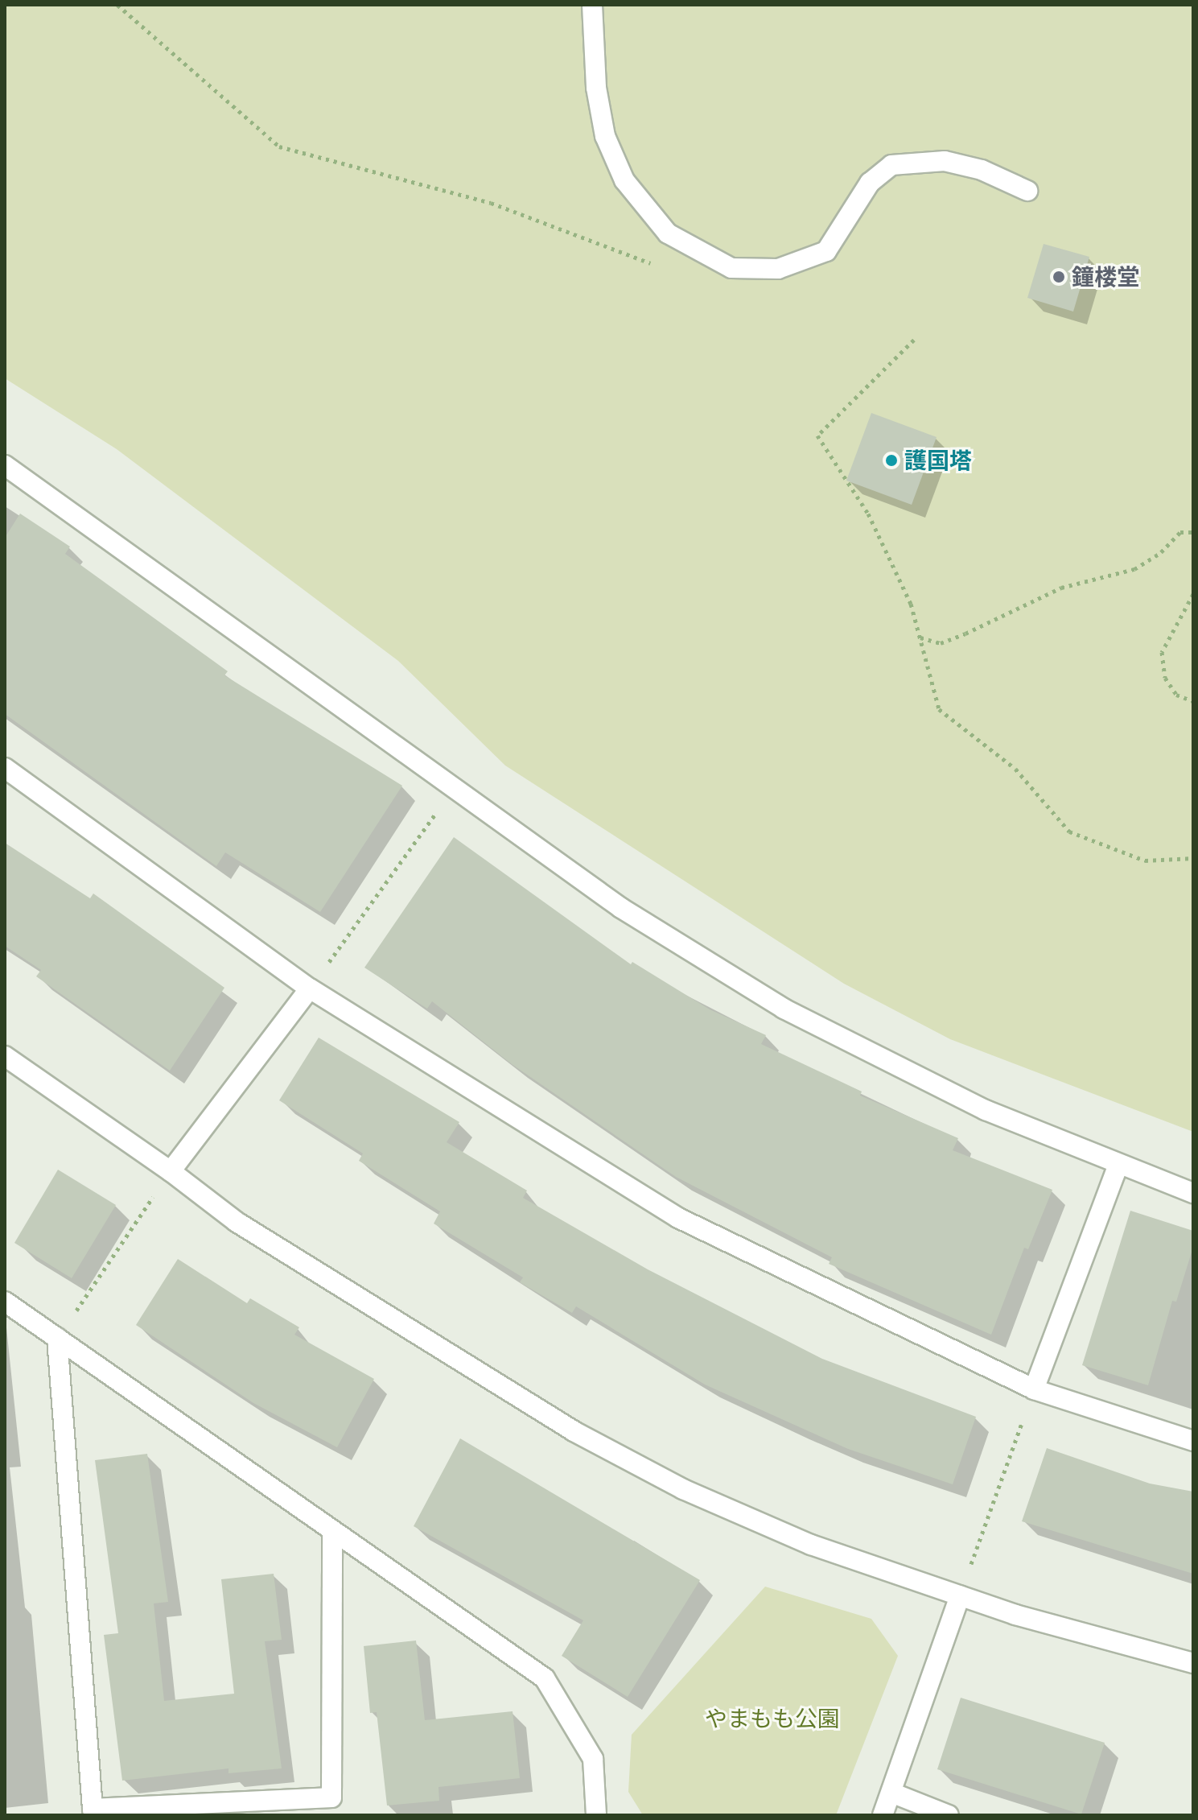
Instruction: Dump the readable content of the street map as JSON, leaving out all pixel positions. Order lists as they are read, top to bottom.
{
  "parks": ["やまもも公園"],
  "places": ["鐘楼堂", "護国塔"]
}
